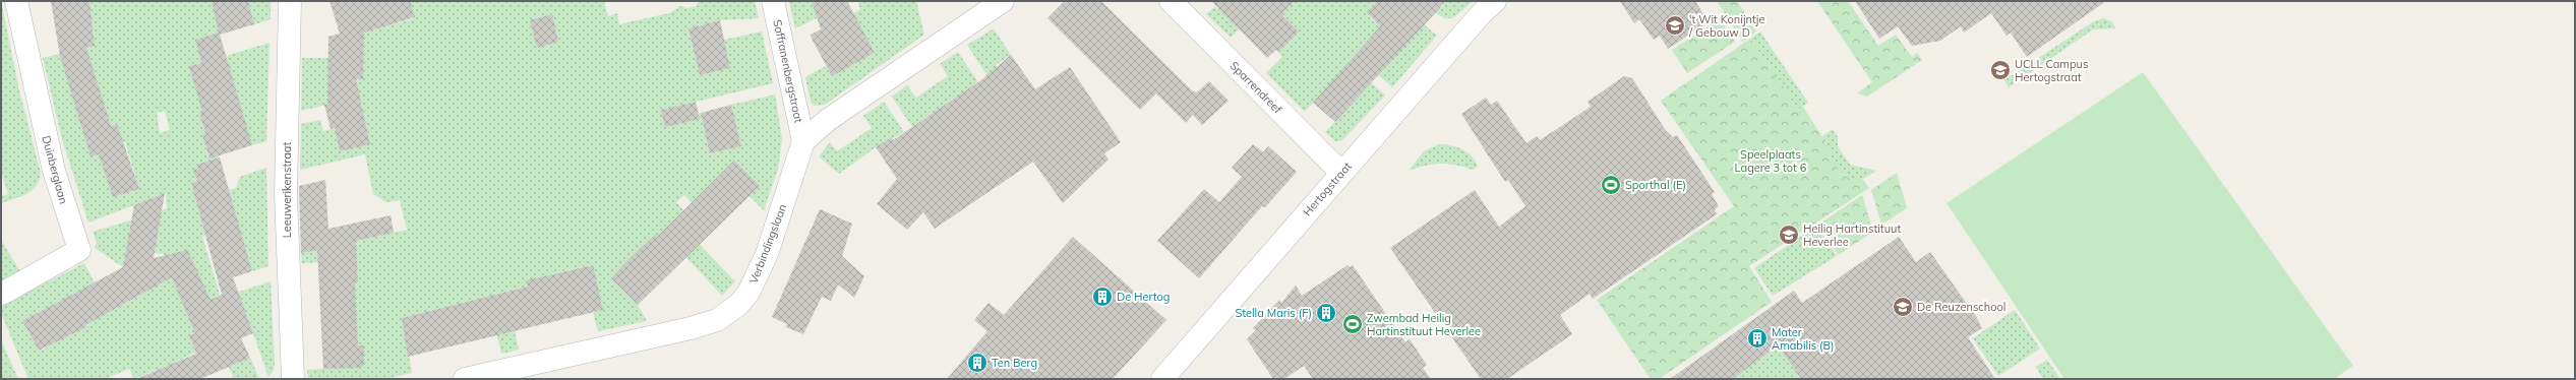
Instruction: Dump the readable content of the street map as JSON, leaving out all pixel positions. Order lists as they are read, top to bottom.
{
  "streets": {
    "street": [
      "Saffranenbergstraat",
      "Sparrendreef",
      "Duinberglaan",
      "Hertogstraat",
      "Leeuwerikenstraat",
      "Verbindingslaan"
    ]
  },
  "crossings": [
    ["Saffranenbergstraat", "Verbindingslaan"],
    ["Sparrendreef", "Hertogstraat"]
  ],
  "parks": ["Speelplaats Lagere 3 tot 6"],
  "places": {
    "school or university": [
      "'t Wit Konijntje / Gebouw D",
      "UCLL Campus Hertogstraat",
      "Heilig Hartinstituut Heverlee",
      "De Reuzenschool"
    ],
    "sports": ["Sporthal (E)", "Zwembad Heilig Hartinstituut Heverlee"],
    "building": [
      "De Hertog",
      "Stella Maris (F)",
      "Mater Amabilis (B)",
      "Ten Berg"
    ]
  }
}
